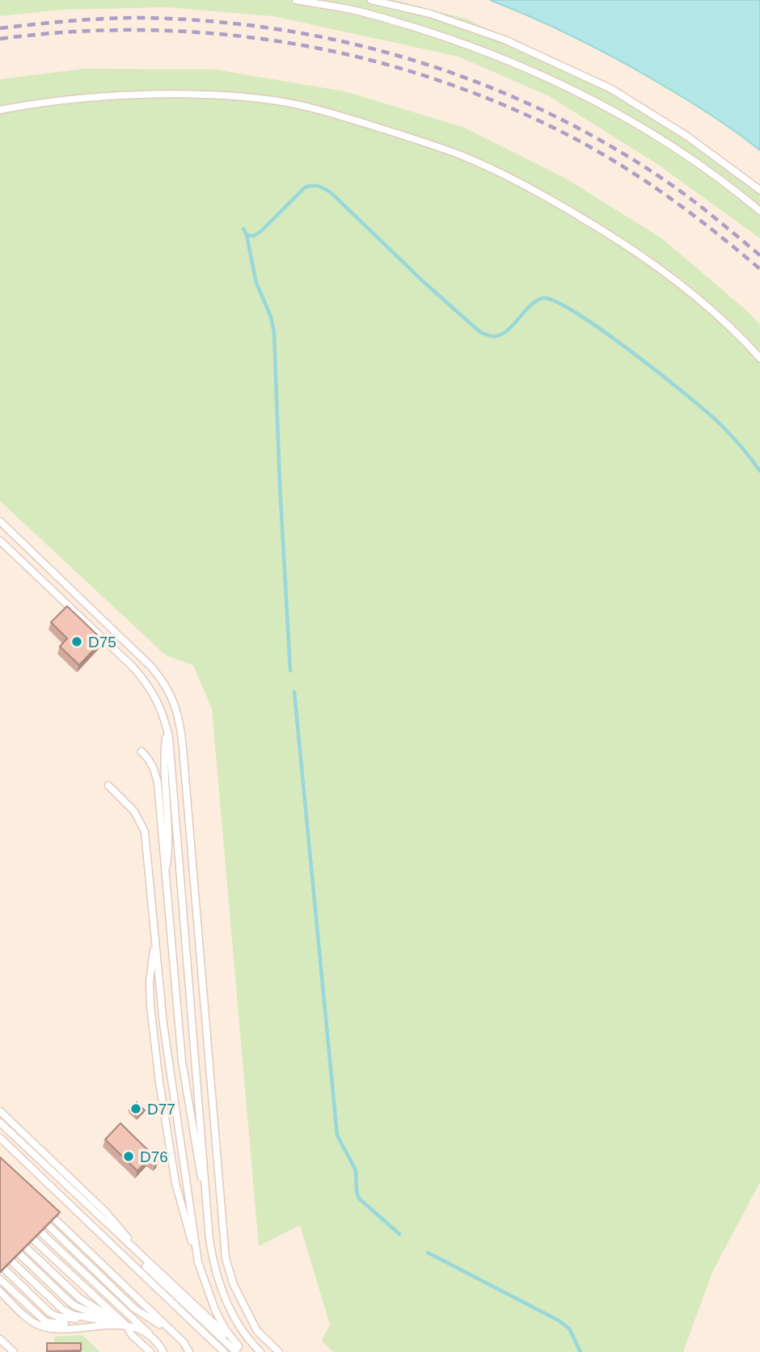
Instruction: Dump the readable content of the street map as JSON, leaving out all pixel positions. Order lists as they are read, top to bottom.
{
  "places": ["D75", "D77", "D76"]
}
